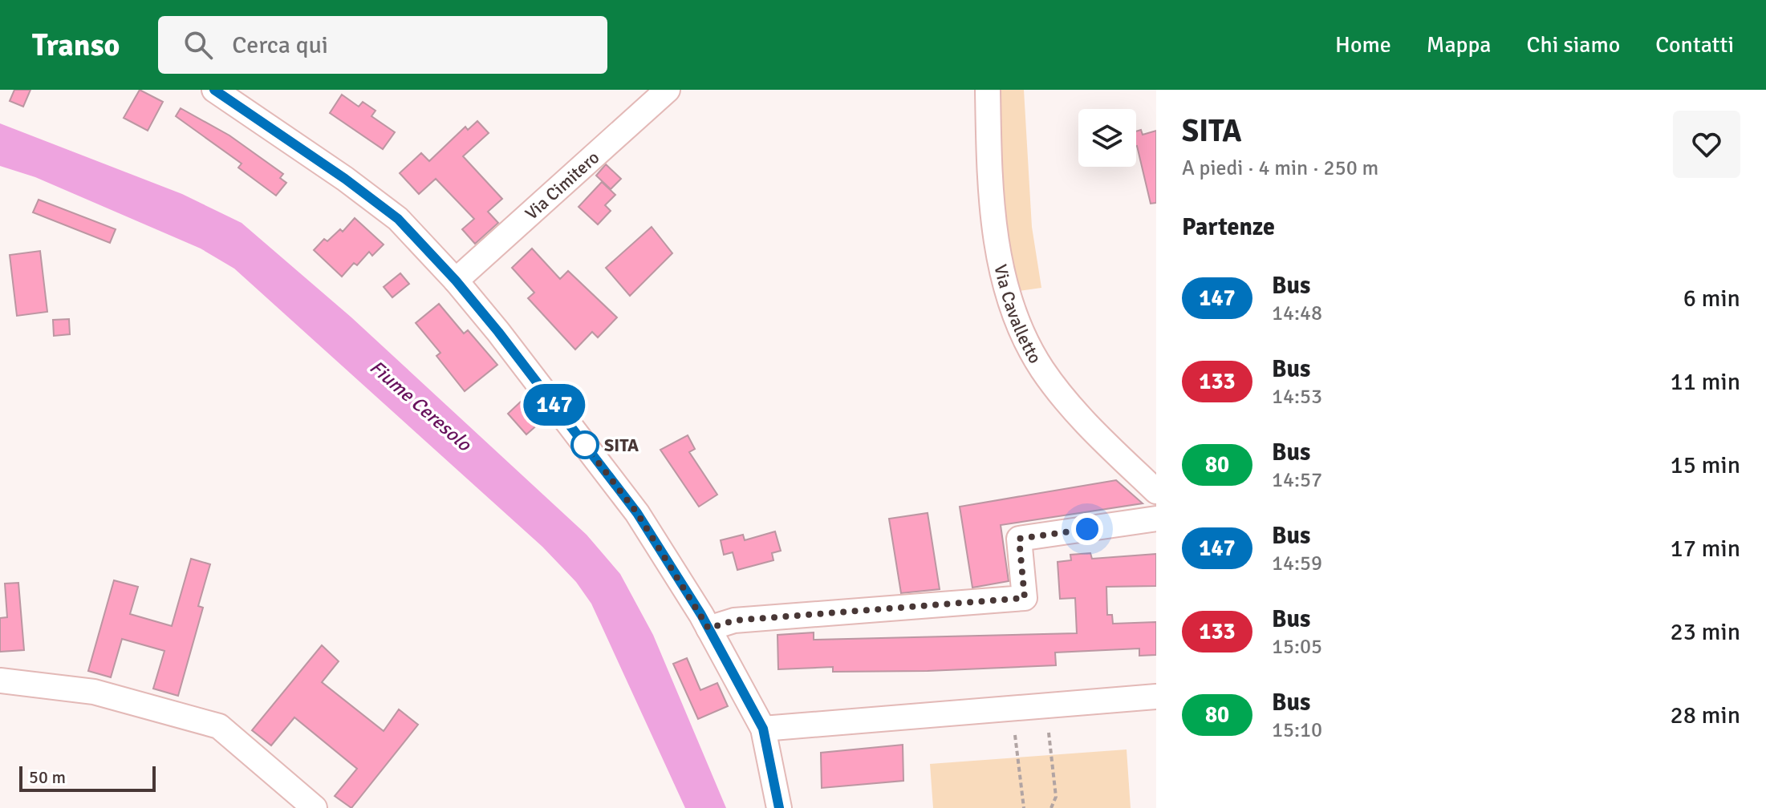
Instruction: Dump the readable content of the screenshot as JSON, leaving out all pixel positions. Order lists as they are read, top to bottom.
{
  "streets": {
    "street": ["Via Cimitero", "Via Cavalletto"]
  },
  "water": ["Fiume Ceresolo"],
  "places": ["SITA"],
  "lines": ["bus line 147"],
  "scale_bar": "50 m",
  "page": {
    "header": "Transo",
    "search": "Cerca qui",
    "nav": [
      "Home",
      "Mappa",
      "Chi siamo",
      "Contatti"
    ],
    "on_map": "147",
    "heading": [
      ["SITA", "A piedi · 4 min · 250 m"],
      "Partenze"
    ],
    "list": [
      {
        "mark": "147",
        "name": "Bus",
        "note": "14:48",
        "value": "6 min"
      },
      {
        "mark": "133",
        "name": "Bus",
        "note": "14:53",
        "value": "11 min"
      },
      {
        "mark": "80",
        "name": "Bus",
        "note": "14:57",
        "value": "15 min"
      },
      {
        "mark": "147",
        "name": "Bus",
        "note": "14:59",
        "value": "17 min"
      },
      {
        "mark": "133",
        "name": "Bus",
        "note": "15:05",
        "value": "23 min"
      },
      {
        "mark": "80",
        "name": "Bus",
        "note": "15:10",
        "value": "28 min"
      }
    ],
    "scale": "50 m"
  }
}
